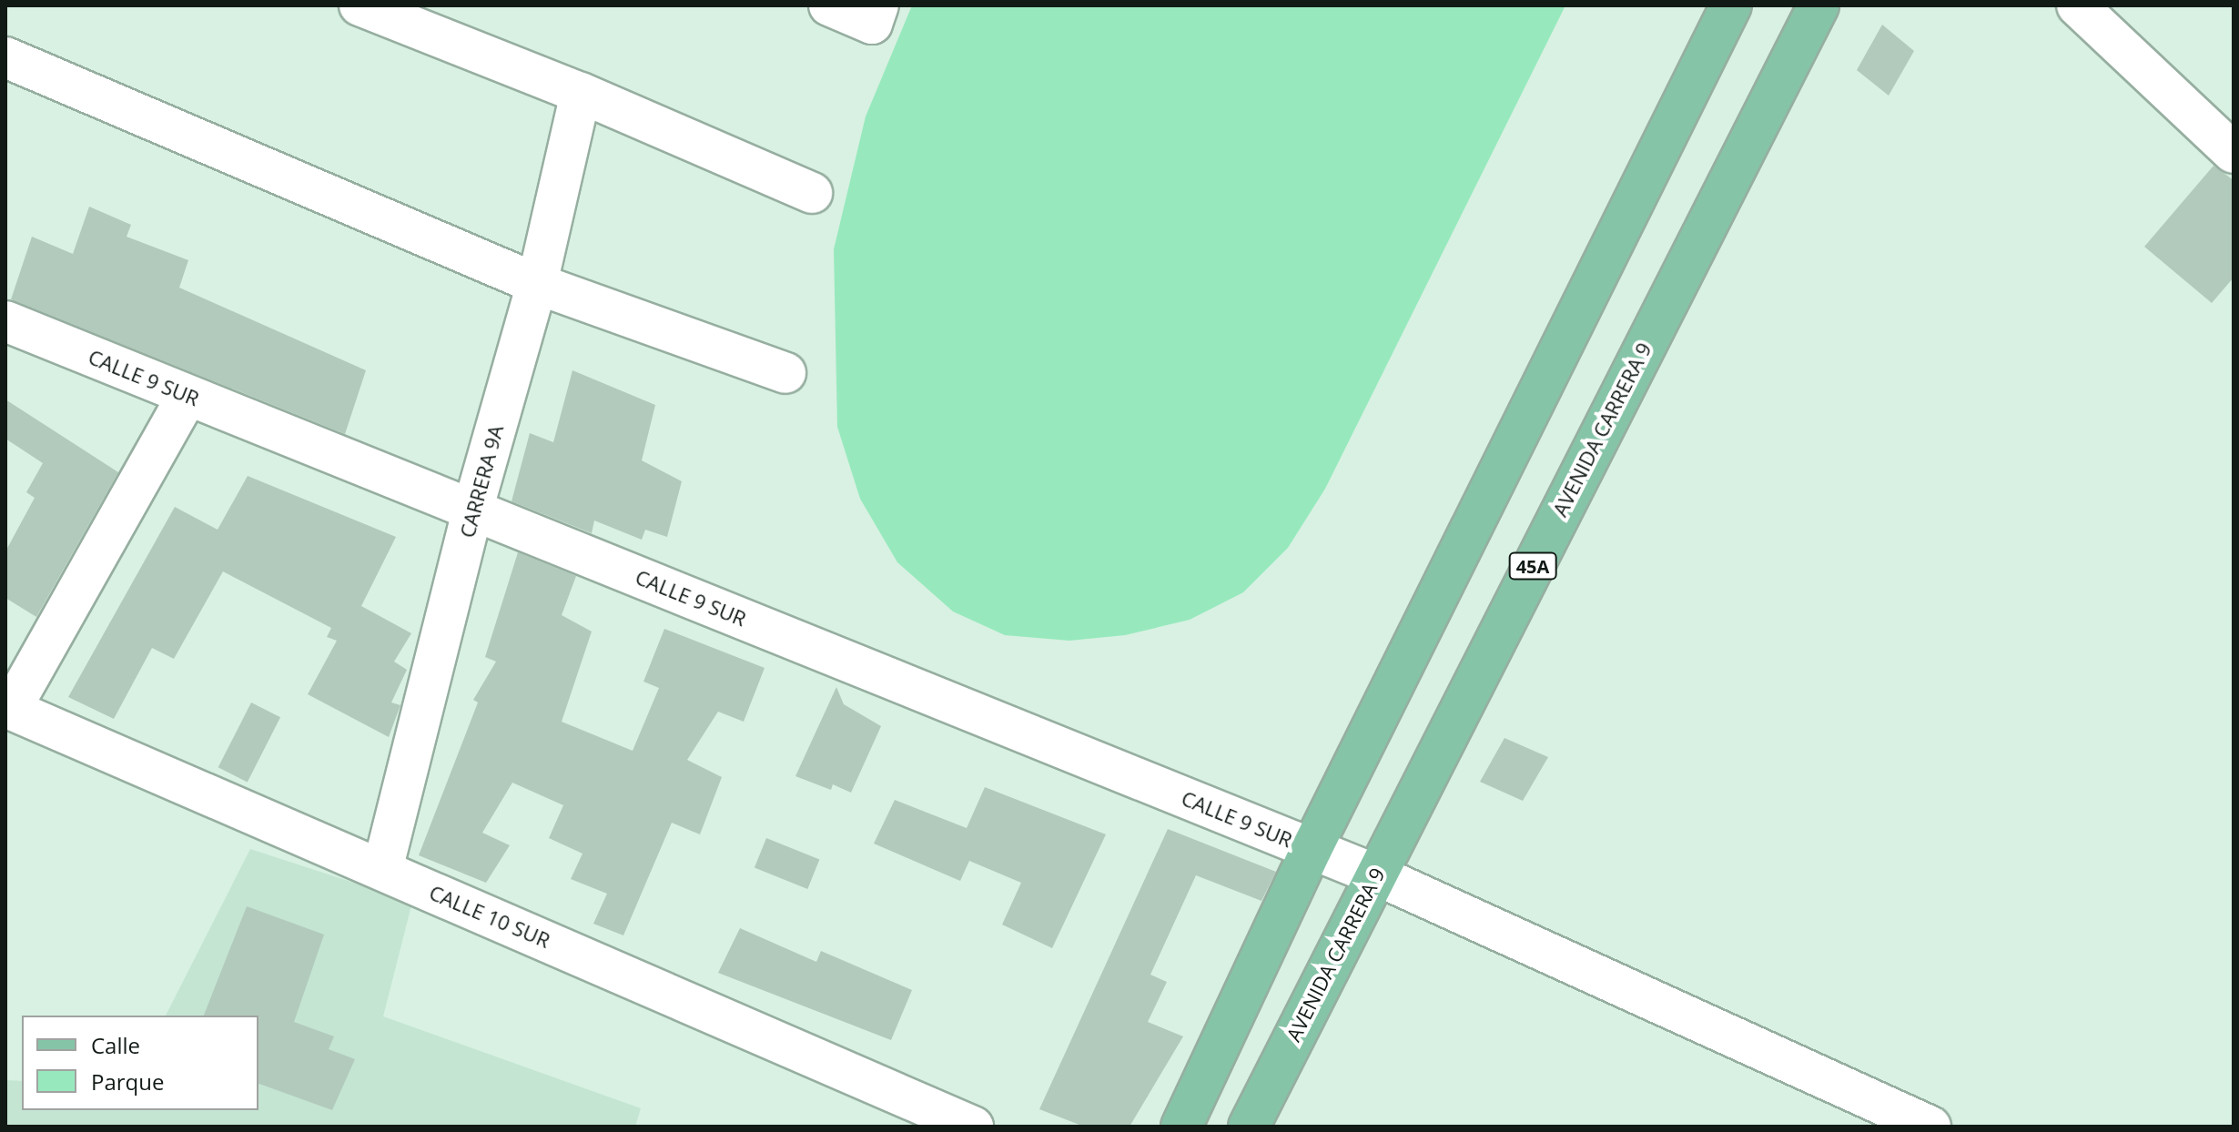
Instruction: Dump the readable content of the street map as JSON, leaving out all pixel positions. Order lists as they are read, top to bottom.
{
  "streets": {
    "main road": ["AVENIDA CARRERA 9", "45A"],
    "street": ["CALLE 9 SUR", "CARRERA 9A", "CALLE 10 SUR"]
  },
  "crossings": [
    ["CALLE 9 SUR", "AVENIDA CARRERA 9"],
    ["CALLE 9 SUR", "CARRERA 9A"],
    ["CARRERA 9A", "CALLE 10 SUR"]
  ],
  "legend": ["Calle", "Parque"]
}
